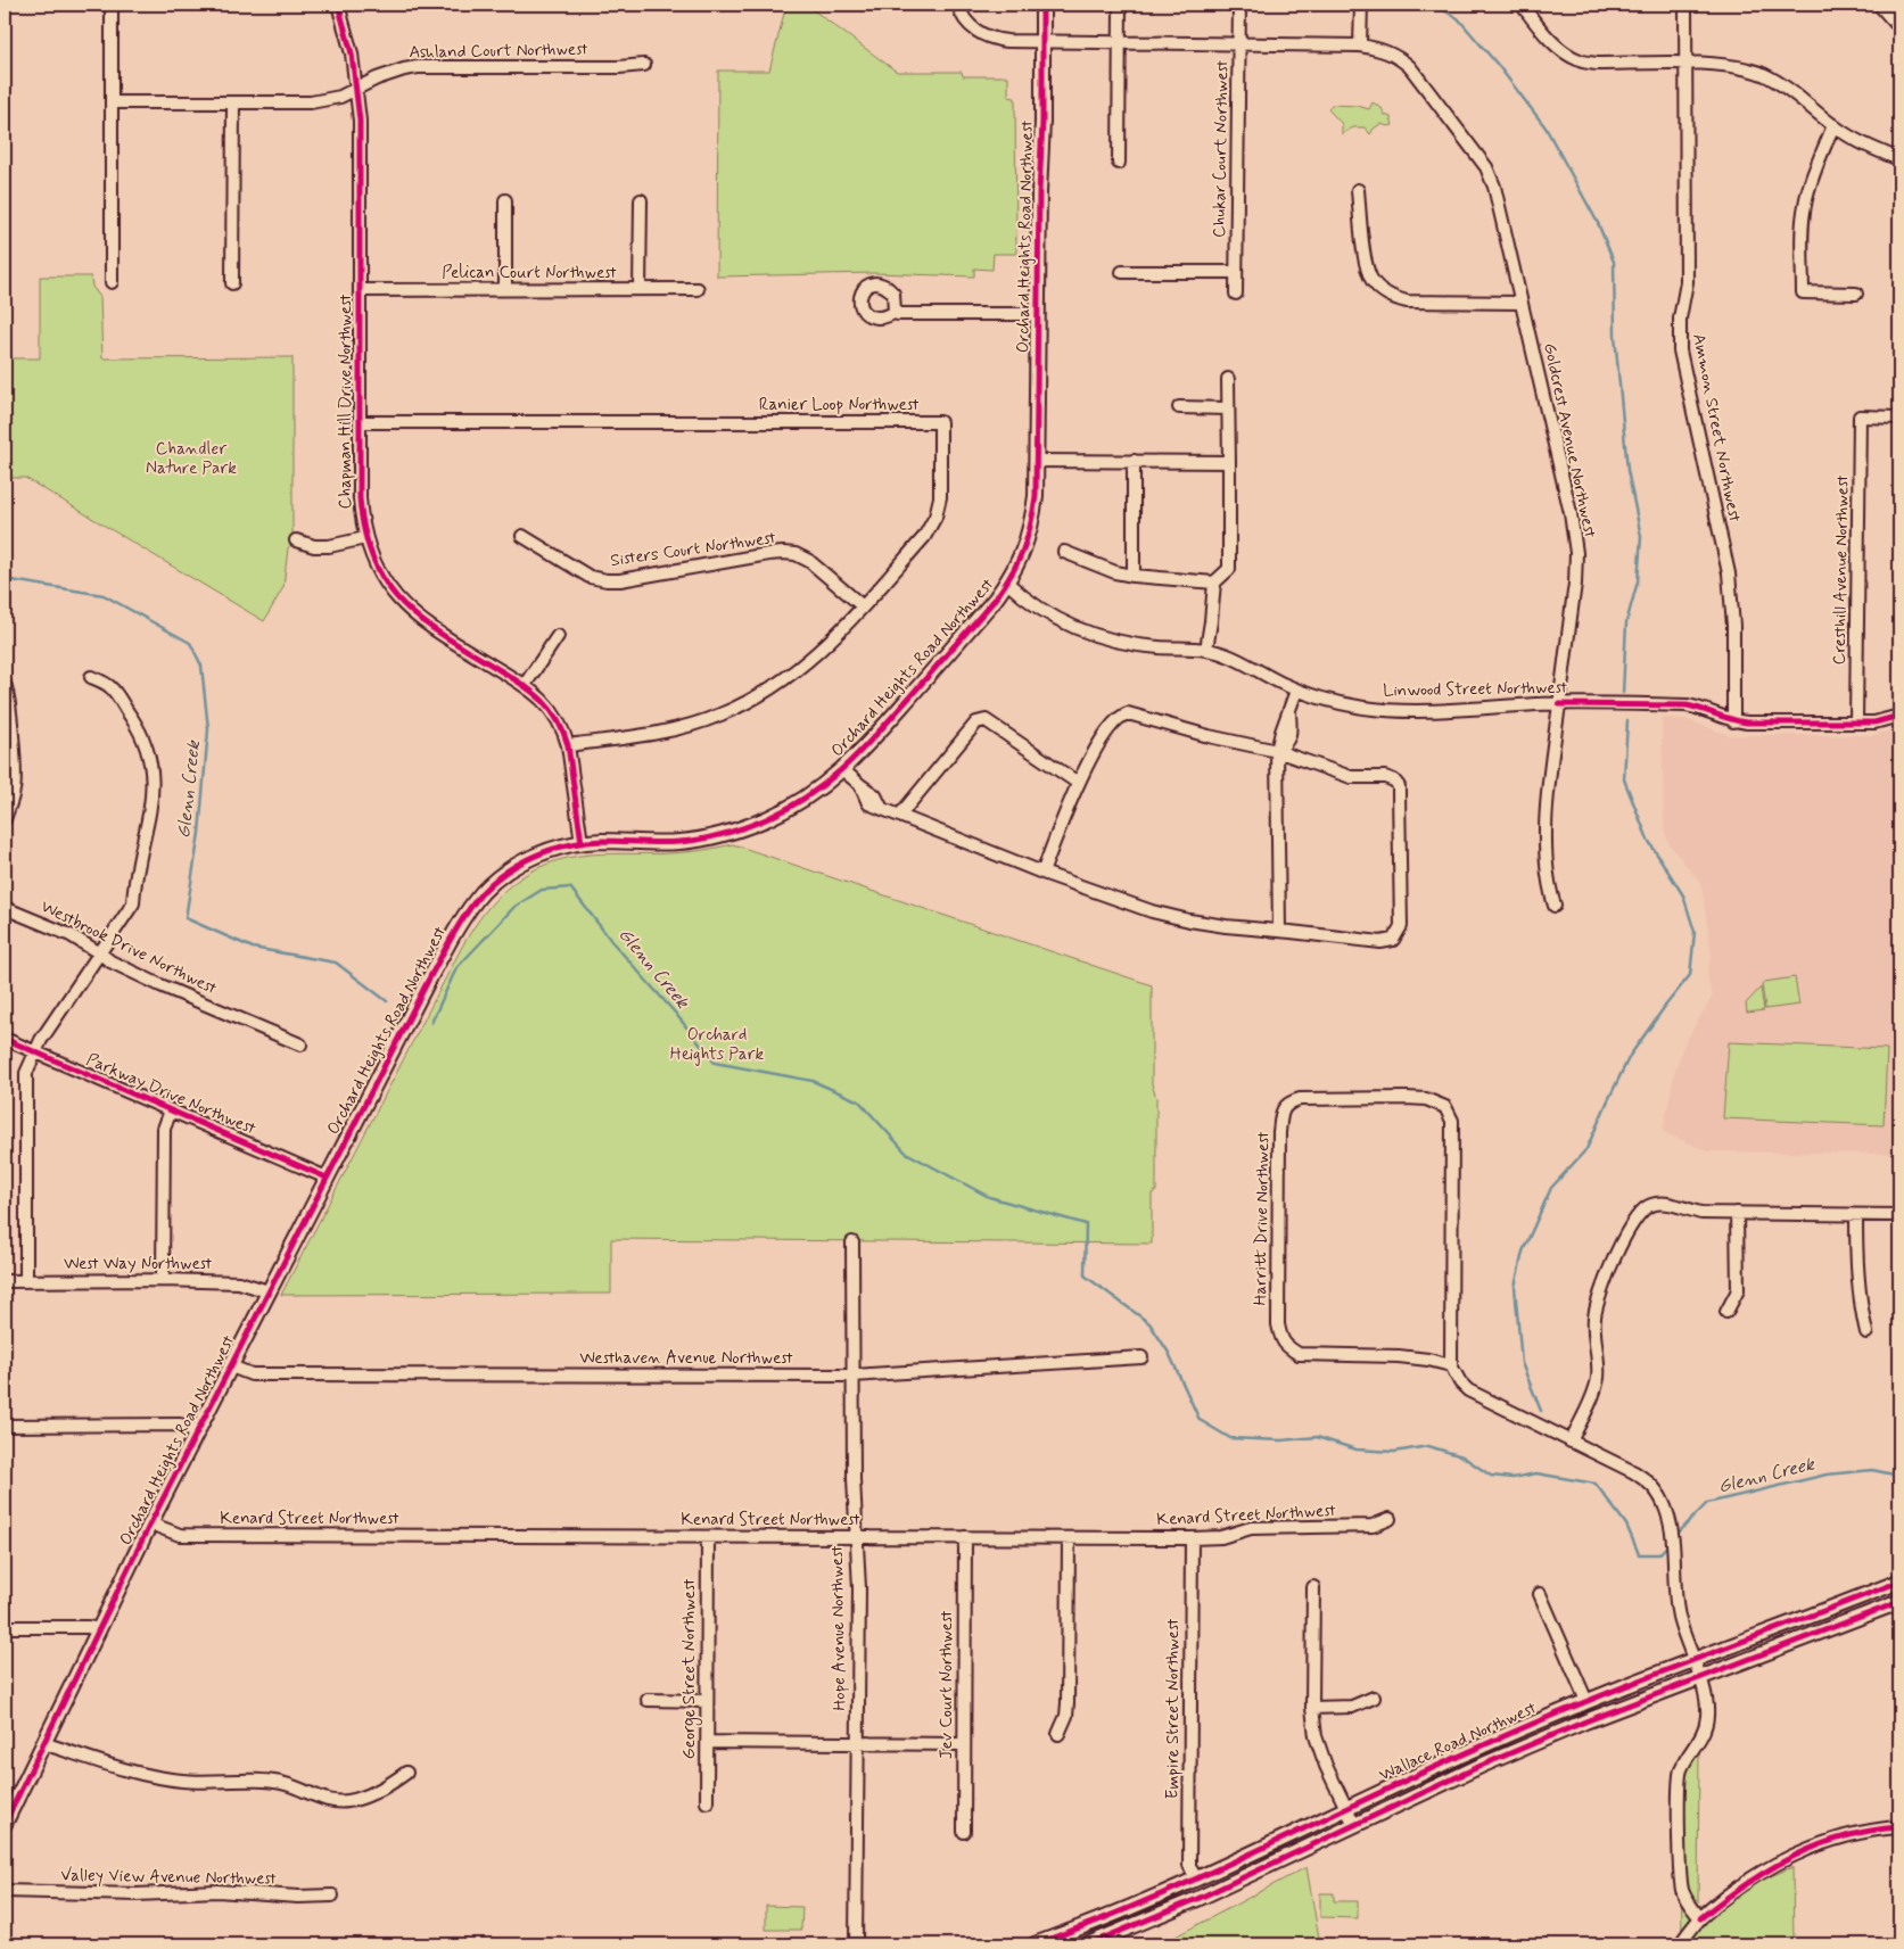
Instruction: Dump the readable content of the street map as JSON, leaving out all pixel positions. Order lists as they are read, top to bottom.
{
  "streets": {
    "main road": ["Orchard Heights Road Northwest", "Wallace Road Northwest"],
    "street": [
      "Ashland Court Northwest",
      "Chukar Court Northwest",
      "Pelican Court Northwest",
      "Chapman Hill Drive Northwest",
      "Ranier Loop Northwest",
      "Ammon Street Northwest",
      "Goldcrest Avenue Northwest",
      "Sisters Court Northwest",
      "Cresthill Avenue Northwest",
      "Linwood Street Northwest",
      "Westbrook Drive Northwest",
      "Parkway Drive Northwest",
      "Harritt Drive Northwest",
      "West Way Northwest",
      "Westhaven Avenue Northwest",
      "Kenard Street Northwest",
      "Hope Avenue Northwest",
      "George Street Northwest",
      "Jev Court Northwest",
      "Empire Street Northwest",
      "Valley View Avenue Northwest"
    ]
  },
  "crossings": [
    ["Ashland Court Northwest", "Chapman Hill Drive Northwest"],
    ["Chukar Court Northwest", "Goldcrest Avenue Northwest"],
    ["Orchard Heights Road Northwest", "Chapman Hill Drive Northwest"],
    ["Orchard Heights Road Northwest", "Goldcrest Avenue Northwest"],
    ["Orchard Heights Road Northwest", "Linwood Street Northwest"],
    ["Orchard Heights Road Northwest", "Parkway Drive Northwest"],
    ["Orchard Heights Road Northwest", "West Way Northwest"],
    ["Orchard Heights Road Northwest", "Westhaven Avenue Northwest"],
    ["Orchard Heights Road Northwest", "Kenard Street Northwest"],
    ["Pelican Court Northwest", "Chapman Hill Drive Northwest"],
    ["Chapman Hill Drive Northwest", "Ranier Loop Northwest"],
    ["Ranier Loop Northwest", "Sisters Court Northwest"],
    ["Ammon Street Northwest", "Linwood Street Northwest"],
    ["Goldcrest Avenue Northwest", "Linwood Street Northwest"],
    ["Cresthill Avenue Northwest", "Linwood Street Northwest"],
    ["Westhaven Avenue Northwest", "Hope Avenue Northwest"],
    ["Kenard Street Northwest", "Hope Avenue Northwest"],
    ["Kenard Street Northwest", "George Street Northwest"],
    ["Kenard Street Northwest", "Jev Court Northwest"],
    ["Kenard Street Northwest", "Empire Street Northwest"],
    ["Empire Street Northwest", "Wallace Road Northwest"]
  ],
  "water": ["Glenn Creek"],
  "parks": ["Chandler Nature Park", "Orchard Heights Park"]
}
